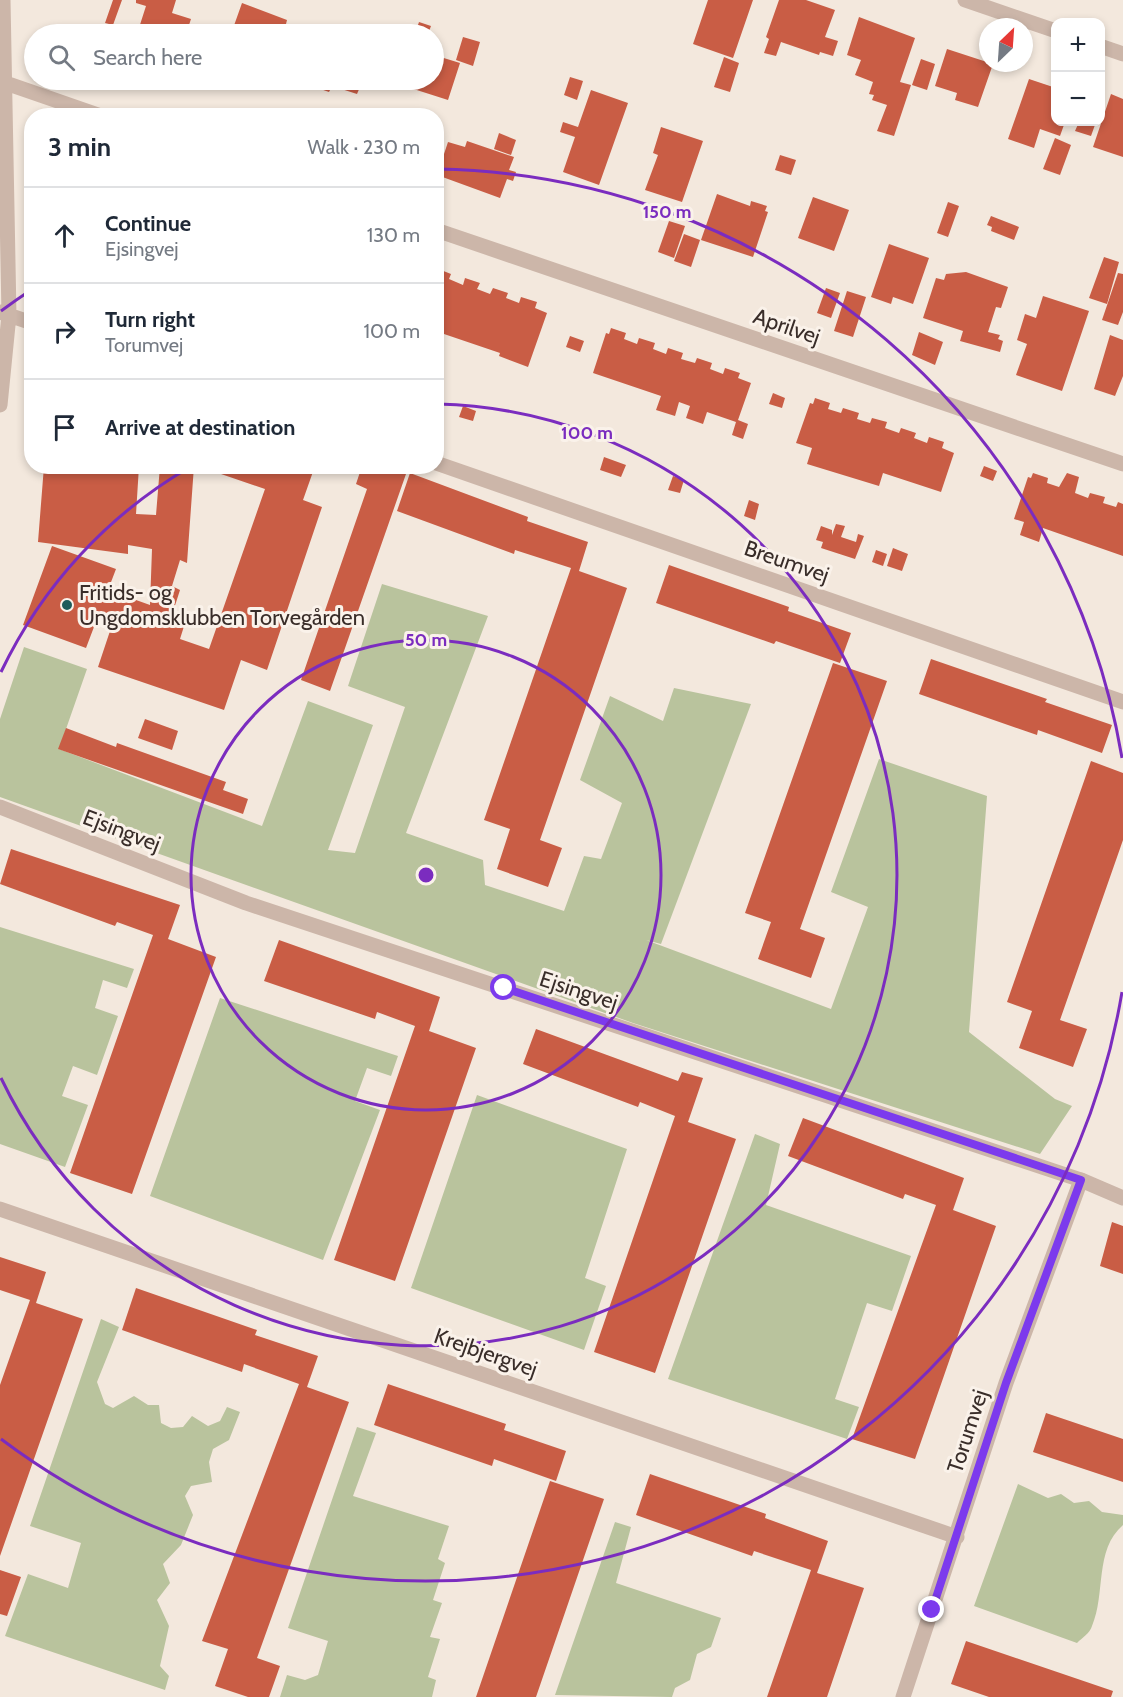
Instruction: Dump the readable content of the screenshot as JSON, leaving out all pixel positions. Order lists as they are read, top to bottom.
{
  "streets": {
    "street": [
      "Aprilvej",
      "Breumvej",
      "Ejsingvej",
      "Krejbjergvej",
      "Torumvej"
    ]
  },
  "crossings": [
    ["Ejsingvej", "Torumvej"],
    ["Krejbjergvej", "Torumvej"]
  ],
  "places": ["Fritids- og Ungdomsklubben Torvegården"],
  "north": "top right",
  "page": {
    "map_buttons": ["+", "−"],
    "search": "Search here",
    "heading": ["3 min", "Walk · 230 m"],
    "list": [
      ["Continue", "Ejsingvej", "130 m"],
      ["Turn right", "Torumvej", "100 m"],
      "Arrive at destination"
    ]
  },
  "rings": ["150 m", "100 m", "50 m"]
}
